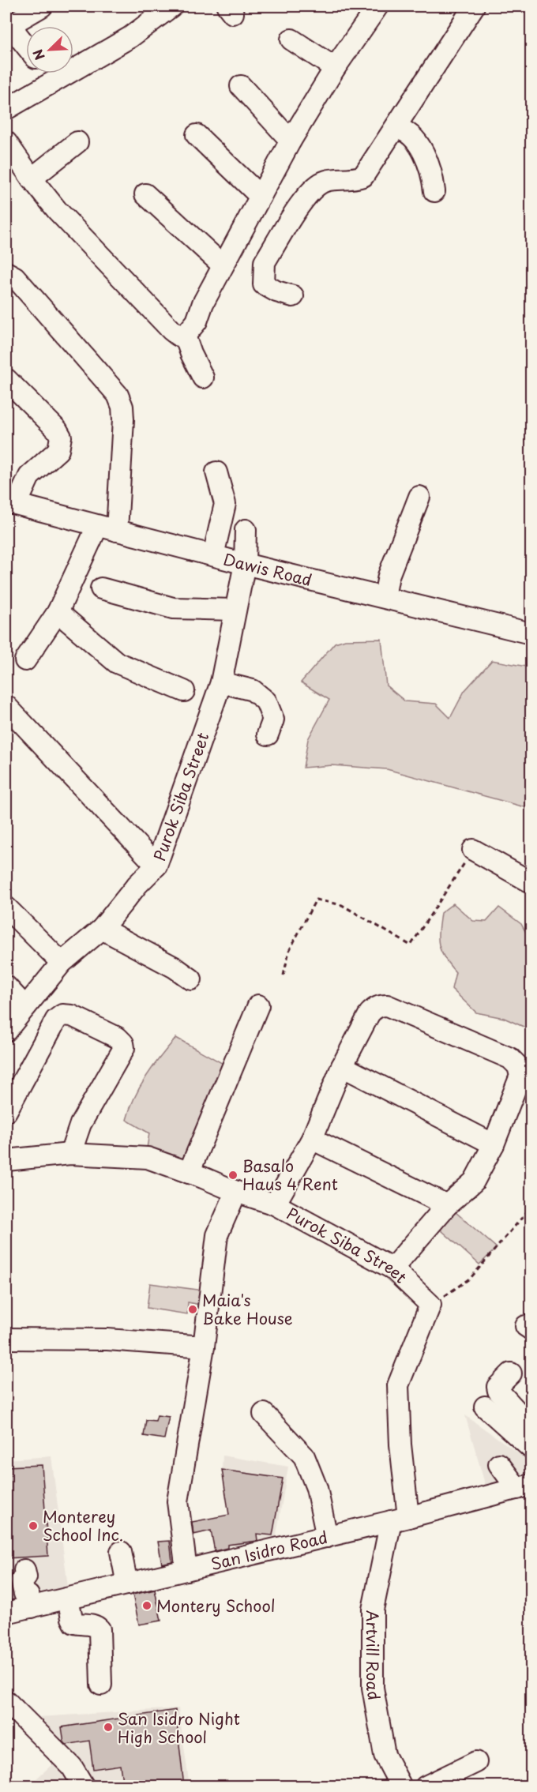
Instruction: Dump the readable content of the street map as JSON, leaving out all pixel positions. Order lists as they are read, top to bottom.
{
  "streets": {
    "street": [
      "Dawis Road",
      "Purok Siba Street",
      "San Isidro Road",
      "Artvill Road"
    ]
  },
  "crossings": [
    ["Dawis Road", "Purok Siba Street"],
    ["Purok Siba Street", "Artvill Road"],
    ["San Isidro Road", "Artvill Road"]
  ],
  "places": [
    "Basalo Haus 4 Rent",
    "Maia's Bake House",
    "Monterey School Inc.",
    "Montery School",
    "San Isidro Night High School"
  ],
  "north": "bottom left"
}
